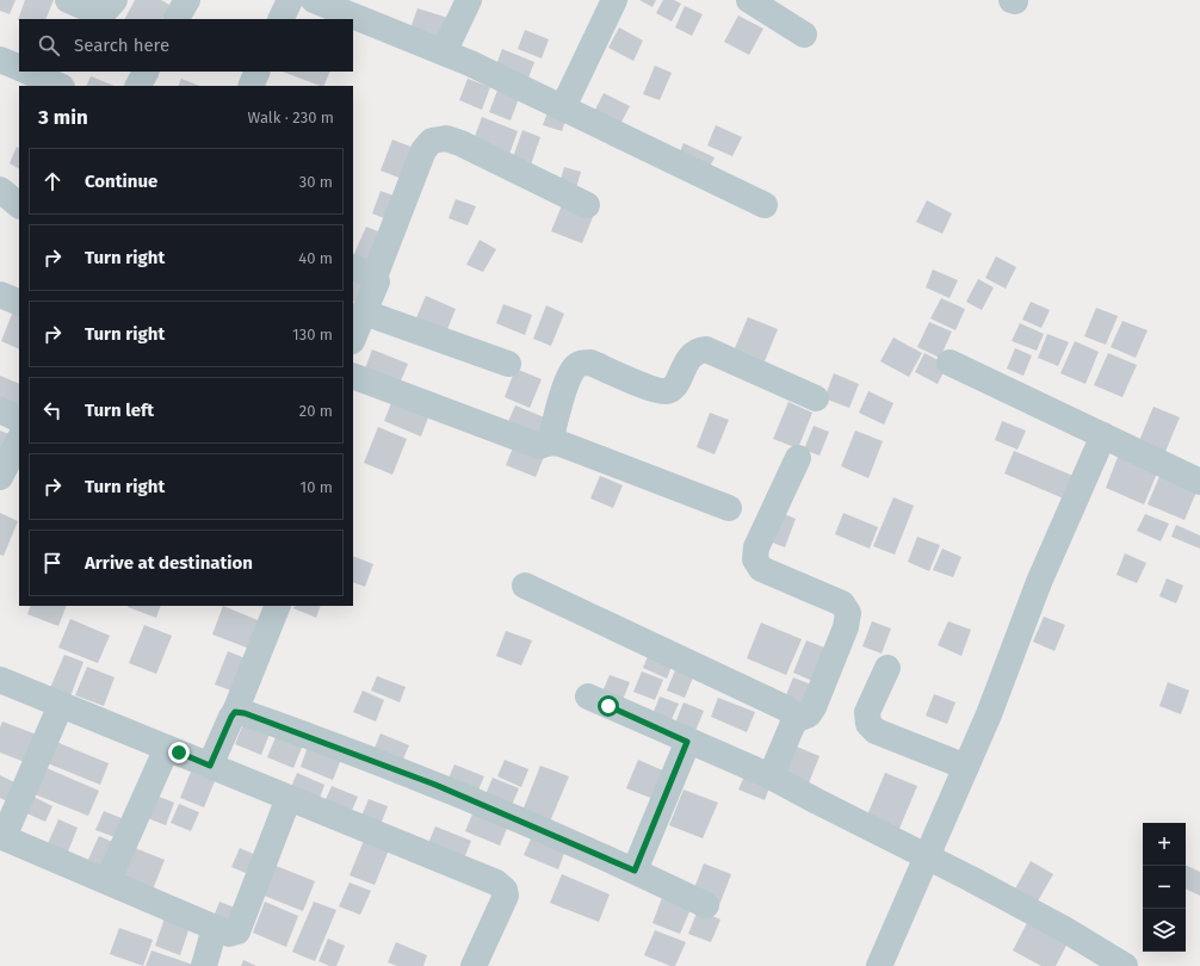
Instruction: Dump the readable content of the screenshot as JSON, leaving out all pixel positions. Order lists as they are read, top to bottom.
{
  "page": {
    "search": "Search here",
    "heading": ["3 min", "Walk · 230 m"],
    "list": [
      ["Continue", "30 m"],
      ["Turn right", "40 m"],
      ["Turn right", "130 m"],
      ["Turn left", "20 m"],
      ["Turn right", "10 m"],
      "Arrive at destination"
    ],
    "map_buttons": ["+", "−"]
  }
}
